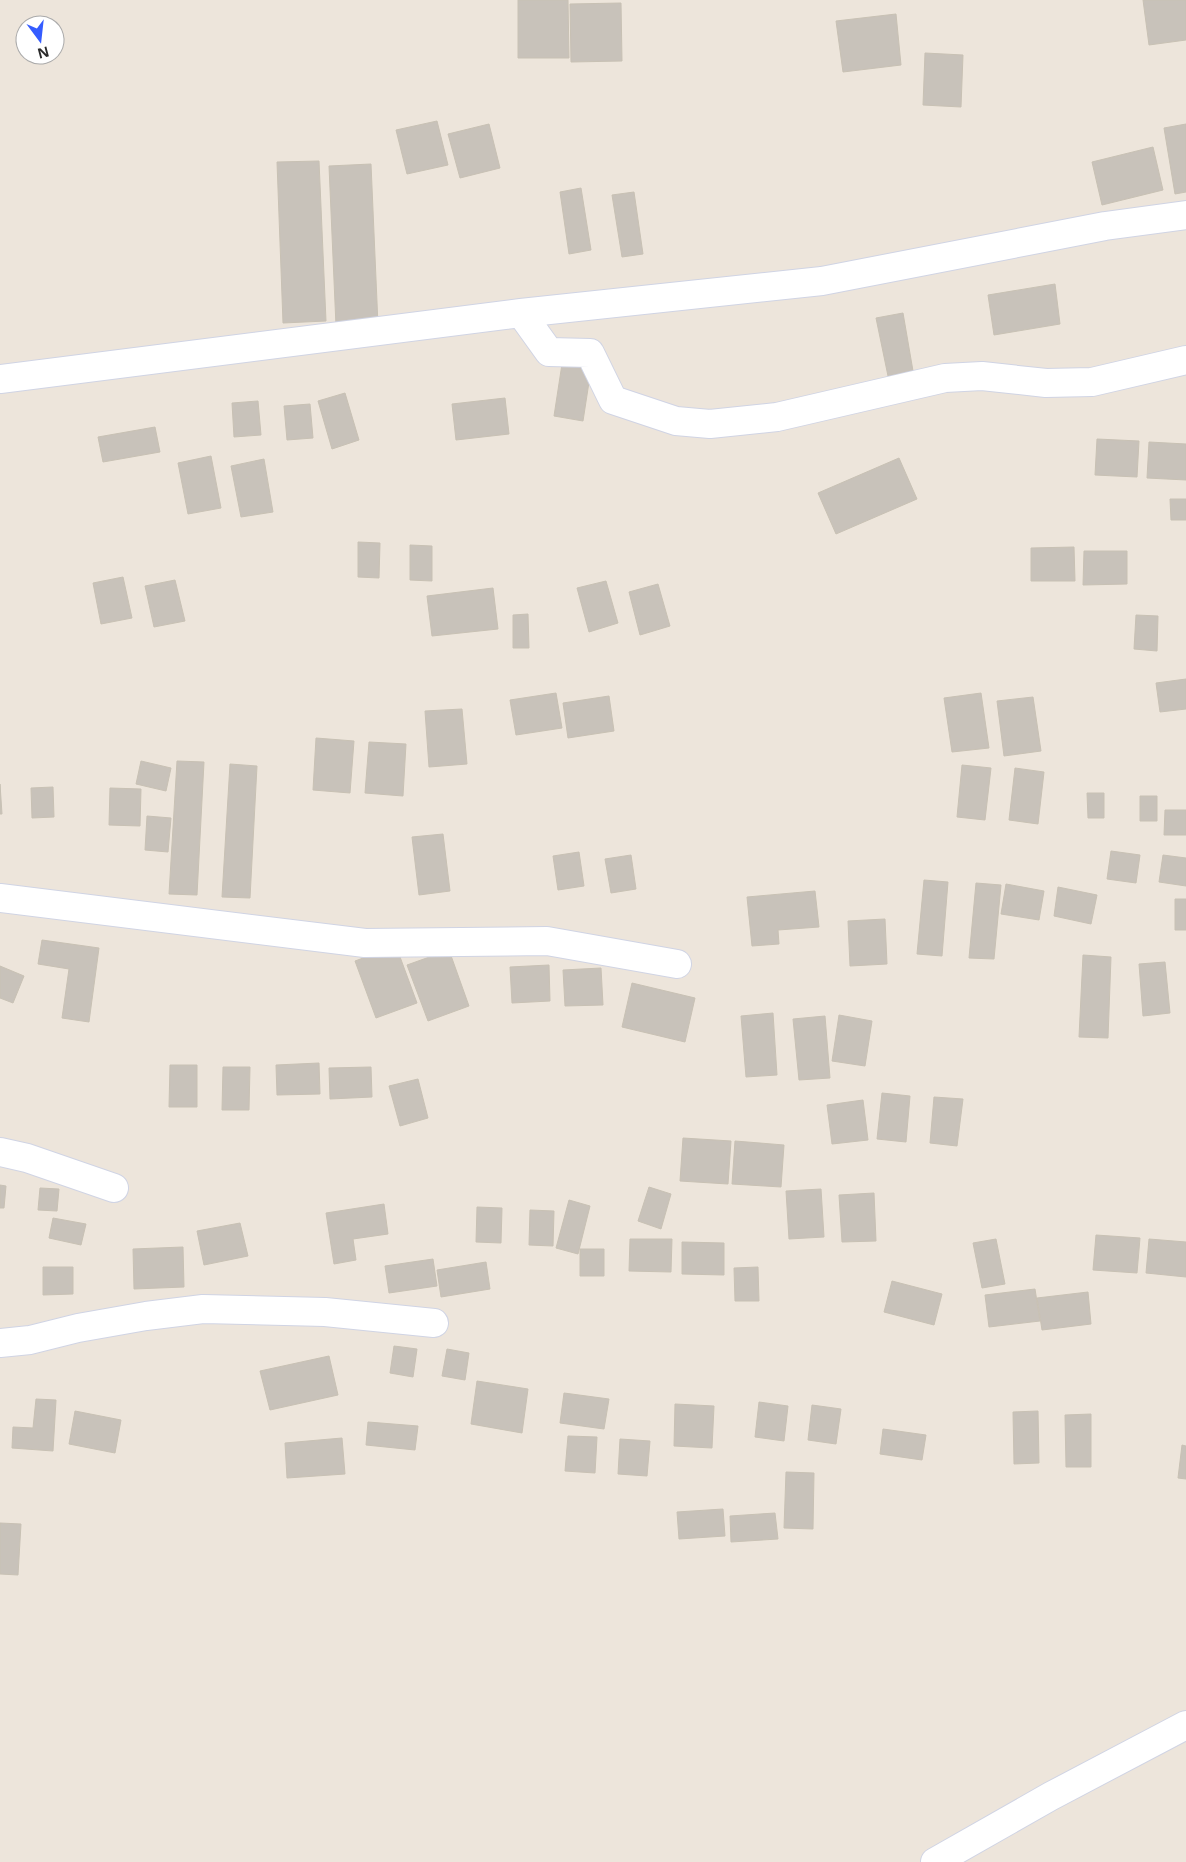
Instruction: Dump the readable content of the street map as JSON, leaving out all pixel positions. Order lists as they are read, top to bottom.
{
  "north": "bottom"
}
